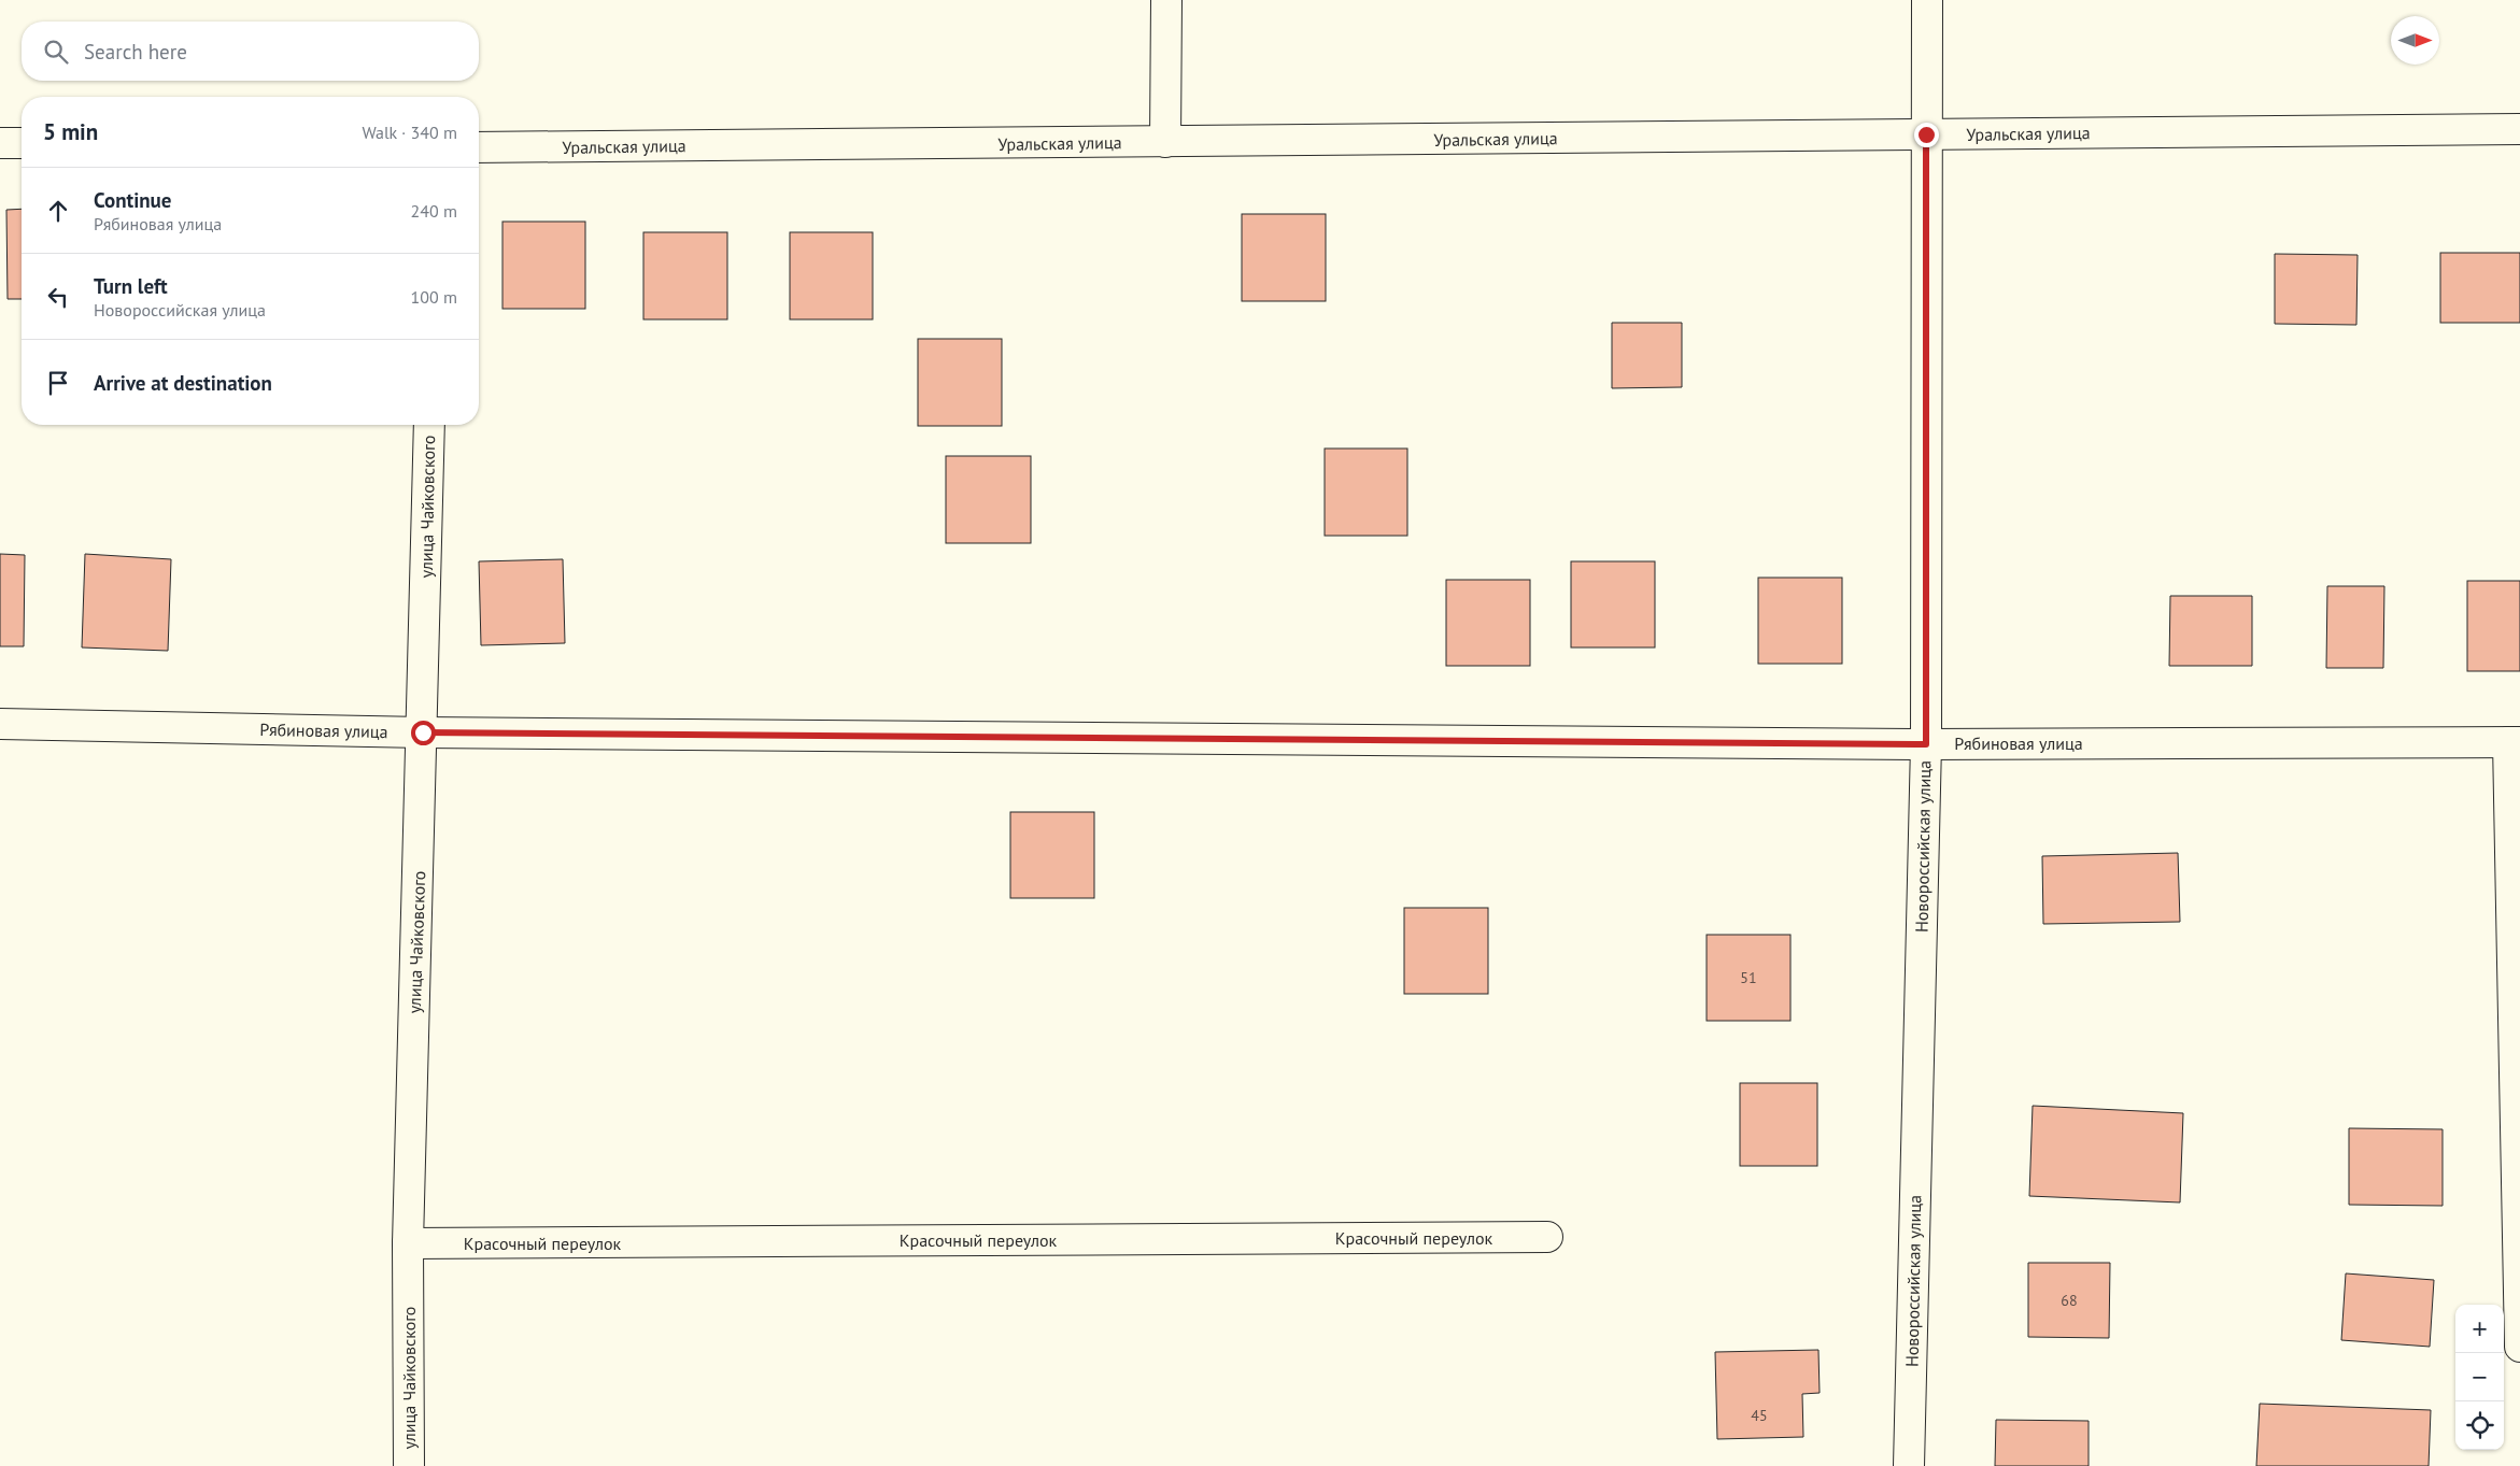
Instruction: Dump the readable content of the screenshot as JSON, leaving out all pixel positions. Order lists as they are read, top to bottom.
{
  "streets": {
    "street": [
      "Уральская улица",
      "улица Чайковского",
      "Рябиновая улица",
      "Новороссийская улица",
      "Красочный переулок"
    ]
  },
  "crossings": [
    ["Уральская улица", "Новороссийская улица"],
    ["улица Чайковского", "Рябиновая улица"],
    ["улица Чайковского", "Красочный переулок"],
    ["Рябиновая улица", "Новороссийская улица"]
  ],
  "house_numbers": ["51", "68", "45"],
  "north": "right",
  "page": {
    "search": "Search here",
    "heading": ["5 min", "Walk · 340 m"],
    "list": [
      ["Continue", "Рябиновая улица", "240 m"],
      ["Turn left", "Новороссийская улица", "100 m"],
      "Arrive at destination"
    ],
    "map_buttons": ["+", "−"]
  }
}
